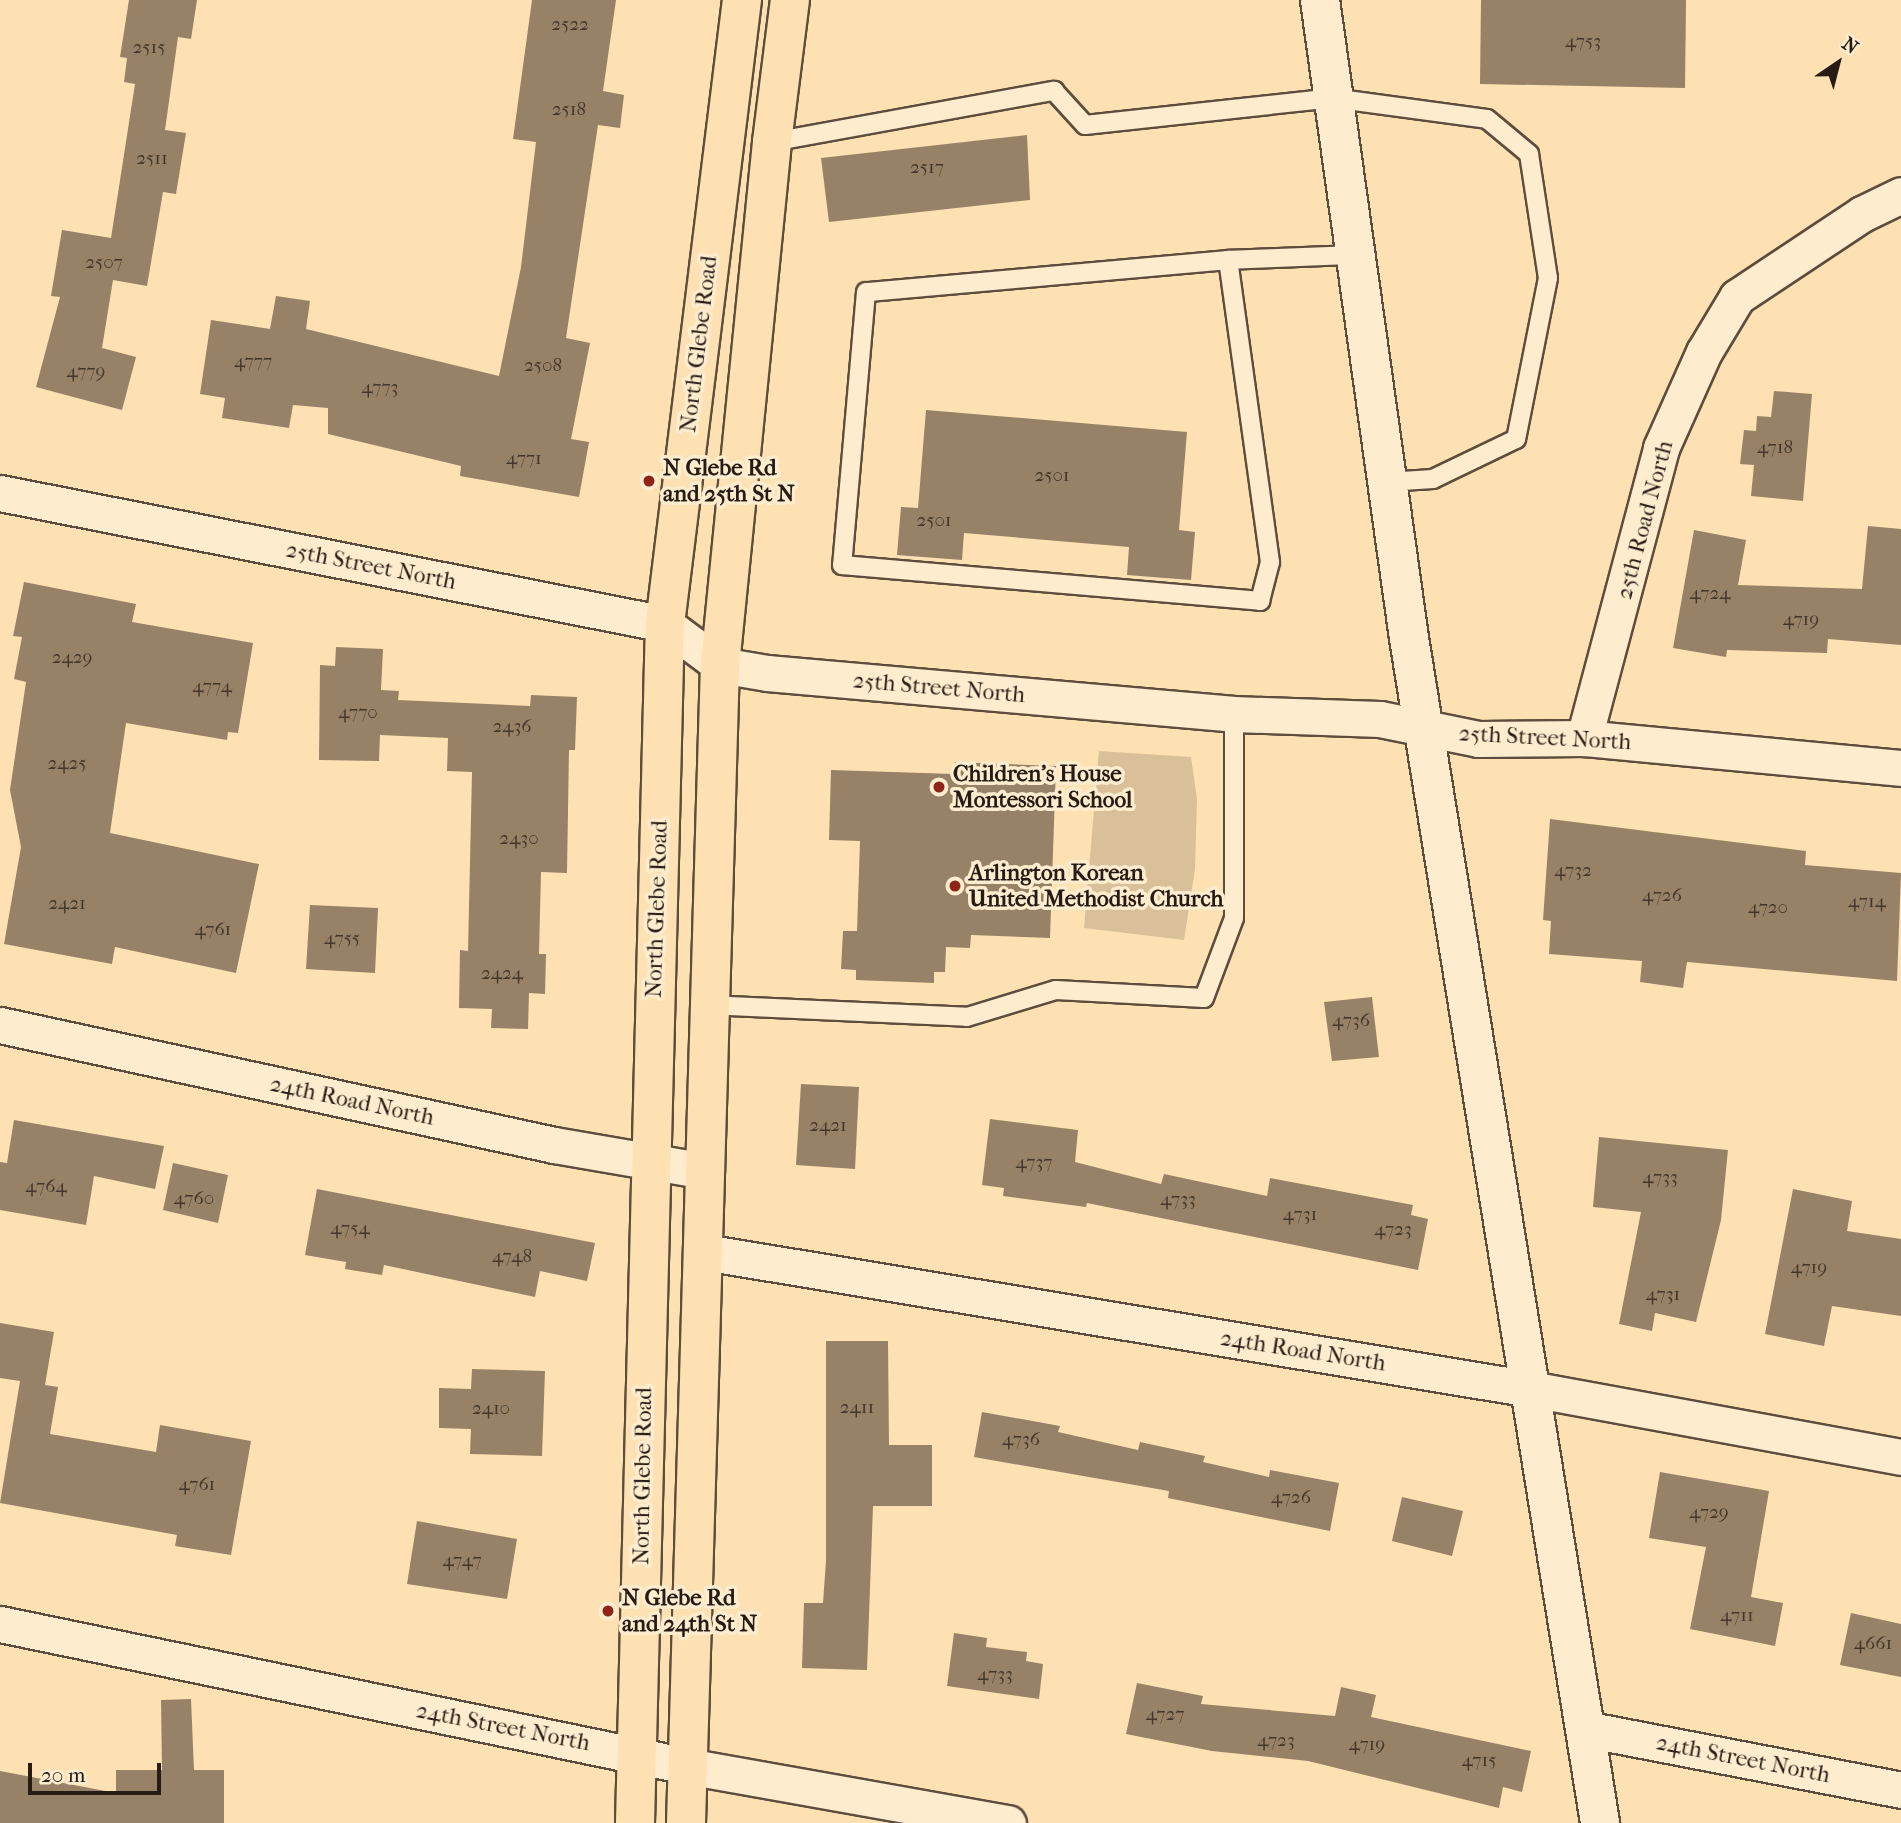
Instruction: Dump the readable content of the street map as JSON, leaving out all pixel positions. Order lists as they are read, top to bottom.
{
  "streets": {
    "main road": ["North Glebe Road"],
    "street": [
      "25th Road North",
      "25th Street North",
      "24th Road North",
      "24th Street North"
    ]
  },
  "crossings": [
    ["North Glebe Road", "25th Street North"],
    ["North Glebe Road", "24th Road North"],
    ["North Glebe Road", "24th Street North"],
    ["25th Road North", "25th Street North"]
  ],
  "places": [
    "N Glebe Rd and 25th St N",
    "Children's House Montessori School",
    "Arlington Korean United Methodist Church",
    "N Glebe Rd and 24th St N"
  ],
  "house_numbers": [
    "2522",
    "4753",
    "2515",
    "2518",
    "2511",
    "2517",
    "2507",
    "4777",
    "2508",
    "4779",
    "4773",
    "4718",
    "4771",
    "2501",
    "2501",
    "4724",
    "4719",
    "2429",
    "4774",
    "4770",
    "2436",
    "2425",
    "2430",
    "4732",
    "4726",
    "4714",
    "2421",
    "4720",
    "4761",
    "4755",
    "2424",
    "4736",
    "2421",
    "4737",
    "4733",
    "4764",
    "4760",
    "4733",
    "4731",
    "4754",
    "4723",
    "4748",
    "4719",
    "4731",
    "2411",
    "2410",
    "4736",
    "4761",
    "4726",
    "4729",
    "4747",
    "4711",
    "4661",
    "4733",
    "4727",
    "4723",
    "4719",
    "4715"
  ],
  "scale_bar": "20 m",
  "north": "top right"
}
